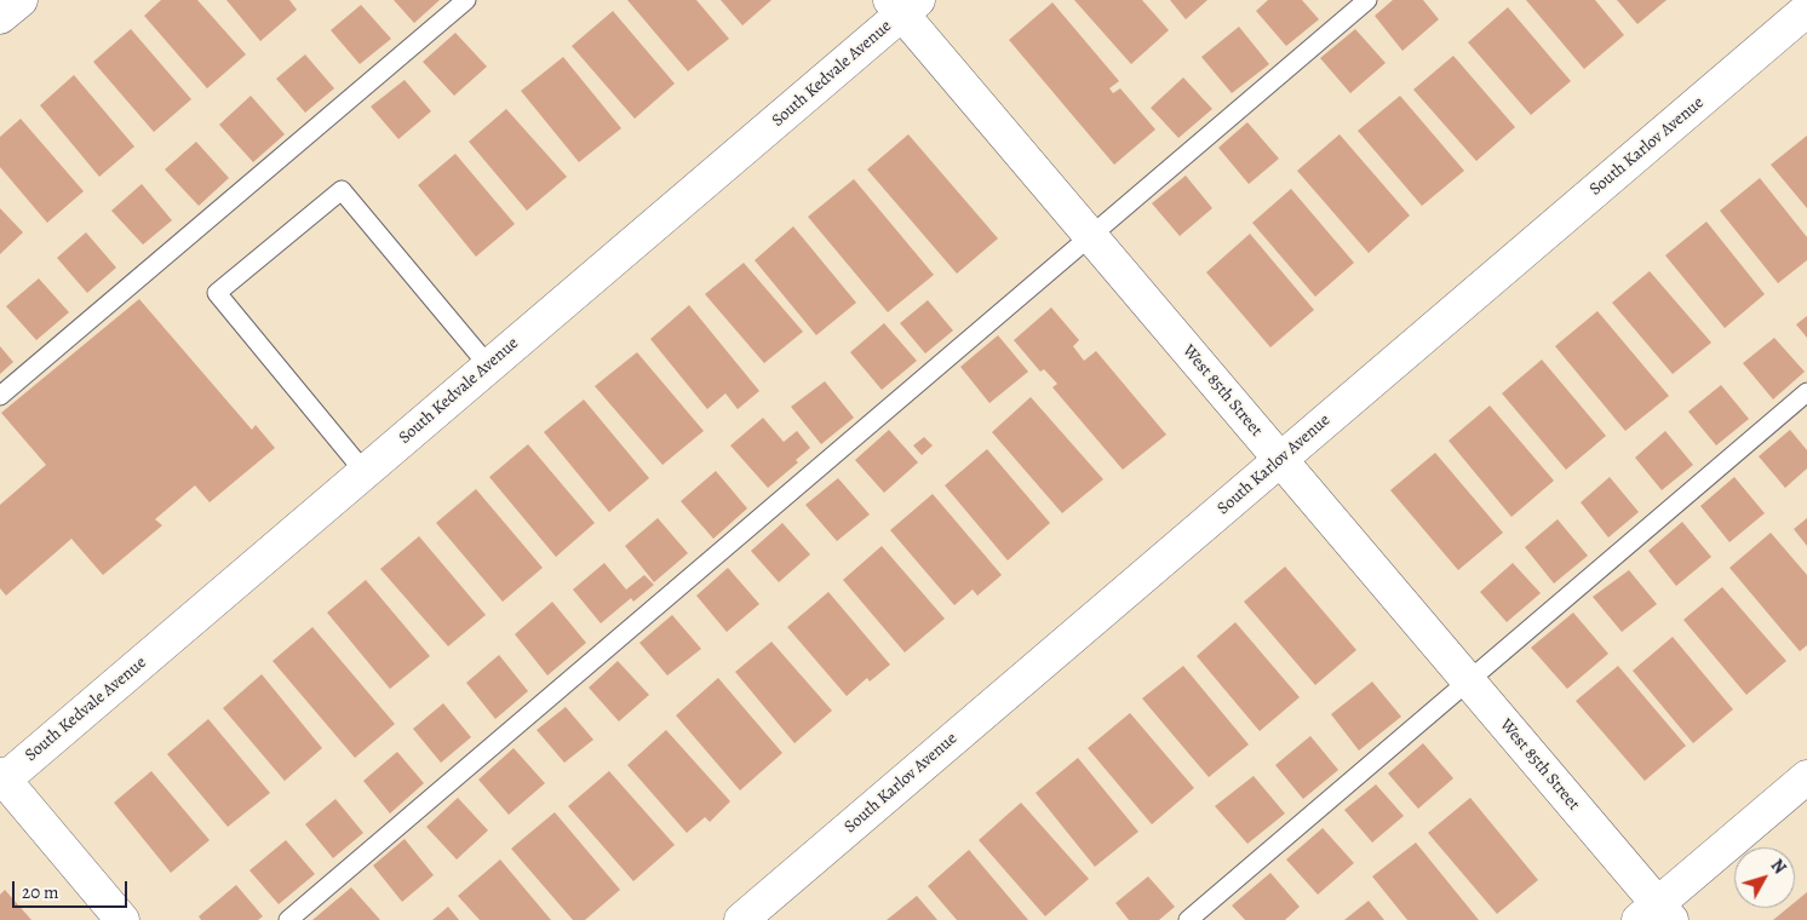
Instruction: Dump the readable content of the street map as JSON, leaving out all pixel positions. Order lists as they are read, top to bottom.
{
  "streets": {
    "street": ["South Kedvale Avenue", "South Karlov Avenue", "West 85th Street"]
  },
  "crossings": [
    ["South Kedvale Avenue", "West 85th Street"],
    ["South Karlov Avenue", "West 85th Street"]
  ],
  "scale_bar": "20 m",
  "north": "top right"
}
